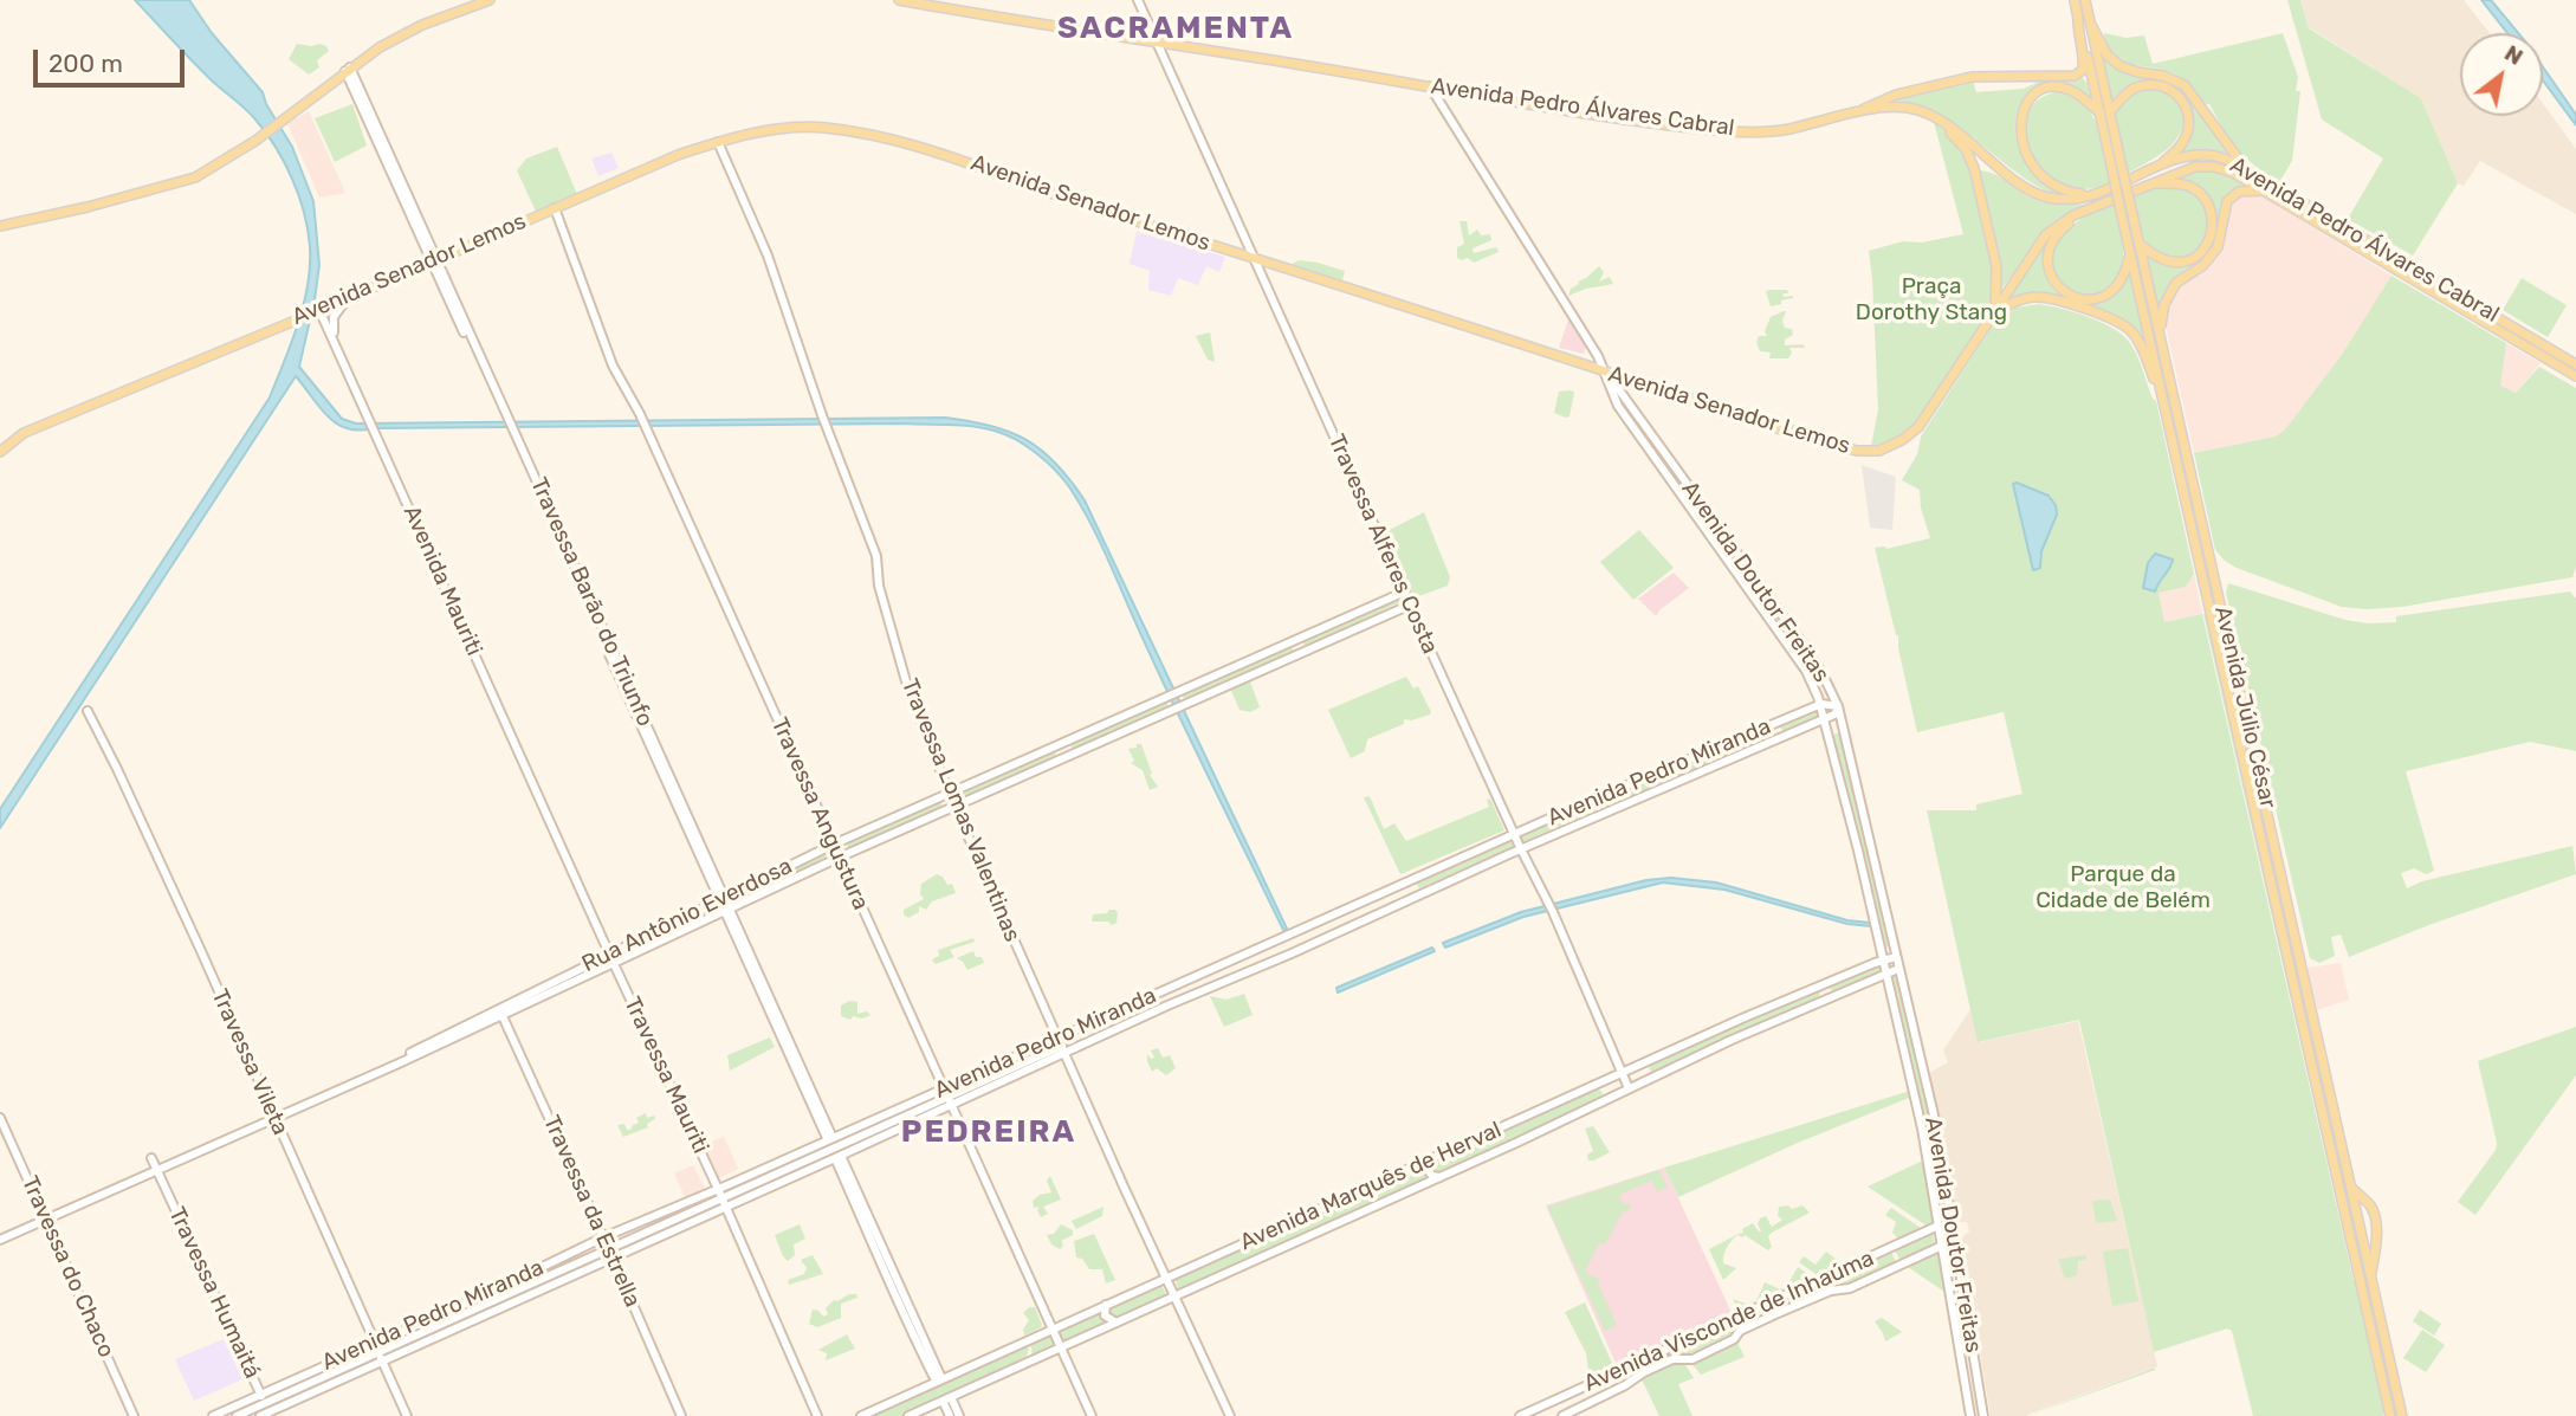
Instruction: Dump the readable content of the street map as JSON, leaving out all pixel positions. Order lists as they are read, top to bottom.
{
  "streets": {
    "main road": ["Avenida Pedro Álvares Cabral", "Avenida Senador Lemos", "Avenida Júlio César"],
    "street": [
      "Travessa Alferes Costa",
      "Avenida Mauriti",
      "Avenida Doutor Freitas",
      "Travessa Barão do Triunfo",
      "Avenida Pedro Miranda",
      "Travessa Lomas Valentinas",
      "Travessa Angustura",
      "Rua Antônio Everdosa",
      "Travessa Vileta",
      "Travessa Mauriti",
      "Avenida Marquês de Herval",
      "Travessa da Estrella",
      "Travessa do Chaco",
      "Travessa Humaitá",
      "Avenida Visconde de Inhaúma"
    ]
  },
  "crossings": [
    ["Avenida Pedro Álvares Cabral", "Avenida Senador Lemos"],
    ["Avenida Pedro Álvares Cabral", "Travessa Alferes Costa"],
    ["Avenida Pedro Álvares Cabral", "Avenida Doutor Freitas"],
    ["Avenida Senador Lemos", "Travessa Alferes Costa"],
    ["Avenida Senador Lemos", "Avenida Doutor Freitas"],
    ["Avenida Senador Lemos", "Travessa Barão do Triunfo"],
    ["Avenida Senador Lemos", "Travessa Lomas Valentinas"],
    ["Avenida Senador Lemos", "Travessa Angustura"],
    ["Travessa Alferes Costa", "Avenida Pedro Miranda"],
    ["Travessa Alferes Costa", "Rua Antônio Everdosa"],
    ["Travessa Alferes Costa", "Avenida Marquês de Herval"],
    ["Avenida Mauriti", "Travessa Mauriti"],
    ["Avenida Doutor Freitas", "Avenida Pedro Miranda"],
    ["Avenida Doutor Freitas", "Avenida Marquês de Herval"],
    ["Avenida Doutor Freitas", "Avenida Visconde de Inhaúma"],
    ["Travessa Barão do Triunfo", "Avenida Pedro Miranda"],
    ["Travessa Barão do Triunfo", "Rua Antônio Everdosa"],
    ["Avenida Pedro Miranda", "Travessa Lomas Valentinas"],
    ["Avenida Pedro Miranda", "Travessa Angustura"],
    ["Avenida Pedro Miranda", "Travessa Vileta"],
    ["Avenida Pedro Miranda", "Travessa Mauriti"],
    ["Avenida Pedro Miranda", "Travessa da Estrella"],
    ["Avenida Pedro Miranda", "Travessa Humaitá"],
    ["Travessa Lomas Valentinas", "Rua Antônio Everdosa"],
    ["Travessa Lomas Valentinas", "Avenida Marquês de Herval"],
    ["Travessa Angustura", "Rua Antônio Everdosa"],
    ["Travessa Angustura", "Avenida Marquês de Herval"],
    ["Rua Antônio Everdosa", "Travessa Vileta"],
    ["Rua Antônio Everdosa", "Travessa Mauriti"],
    ["Rua Antônio Everdosa", "Travessa da Estrella"],
    ["Rua Antônio Everdosa", "Travessa do Chaco"],
    ["Rua Antônio Everdosa", "Travessa Humaitá"]
  ],
  "districts": ["SACRAMENTA", "PEDREIRA"],
  "parks": ["Praça Dorothy Stang", "Parque da Cidade de Belém"],
  "scale_bar": "200 m",
  "north": "top right"
}
